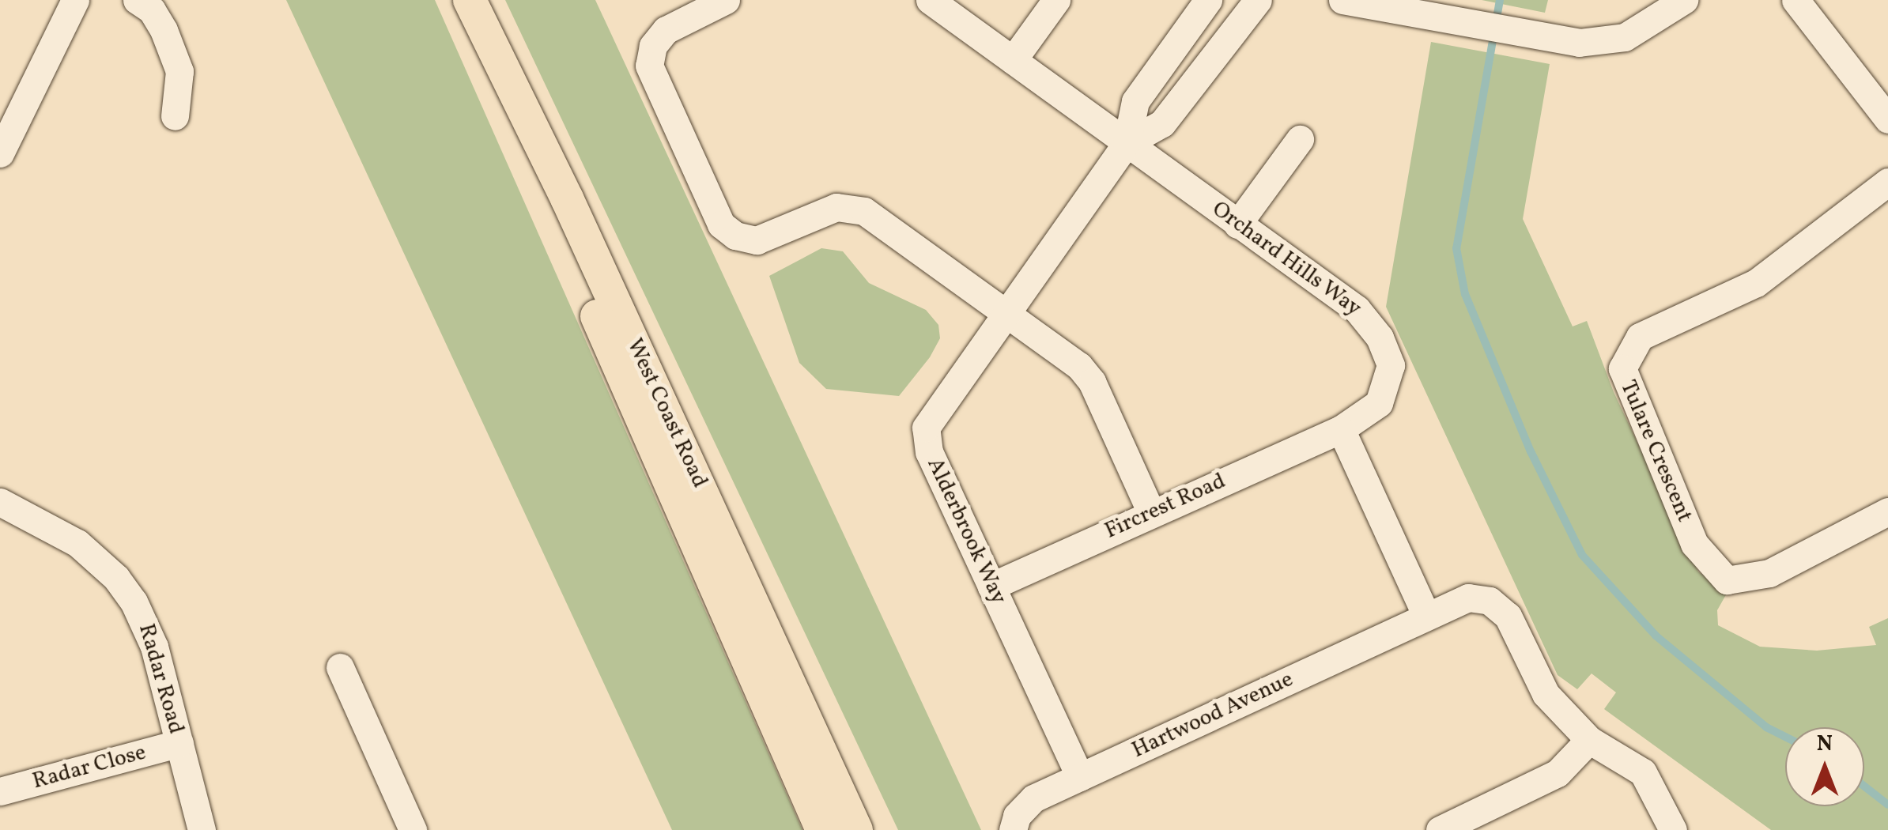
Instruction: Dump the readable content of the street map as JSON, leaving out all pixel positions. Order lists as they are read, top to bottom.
{
  "streets": {
    "main road": ["West Coast Road"],
    "street": [
      "Orchard Hills Way",
      "Tulare Crescent",
      "Fircrest Road",
      "Alderbrook Way",
      "Radar Road",
      "Hartwood Avenue",
      "Radar Close"
    ]
  },
  "crossings": [
    ["Orchard Hills Way", "Fircrest Road"],
    ["Orchard Hills Way", "Alderbrook Way"],
    ["Fircrest Road", "Alderbrook Way"],
    ["Alderbrook Way", "Hartwood Avenue"],
    ["Radar Road", "Radar Close"]
  ],
  "north": "top"
}
